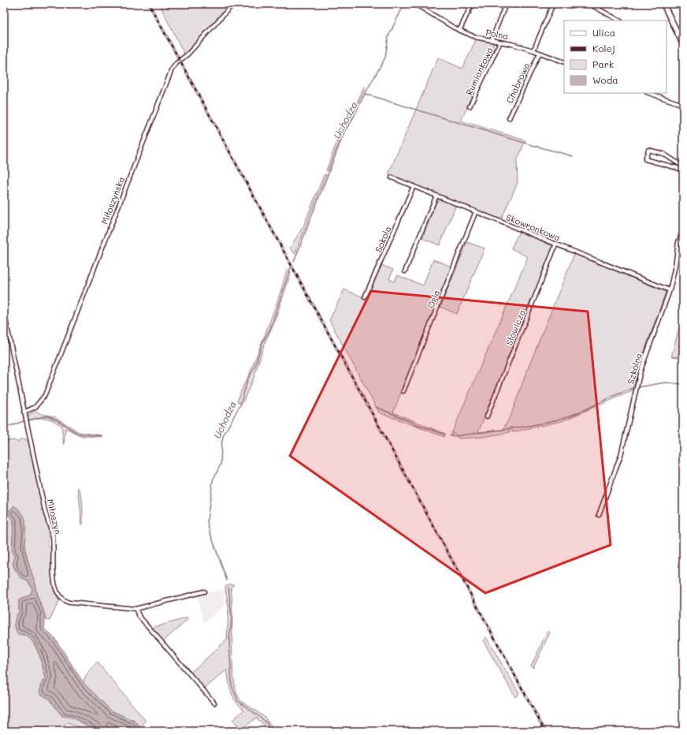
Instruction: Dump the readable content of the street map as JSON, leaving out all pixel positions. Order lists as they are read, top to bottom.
{
  "streets": {
    "street": [
      "Polna",
      "Rumiankowa",
      "Chabrowa",
      "Miłoszyńska",
      "Skowronkowa",
      "Sokola",
      "Orla",
      "Słowicza",
      "Szkolna",
      "Miłoszyn"
    ]
  },
  "crossings": [
    ["Polna", "Rumiankowa"],
    ["Polna", "Chabrowa"],
    ["Miłoszyńska", "Miłoszyn"],
    ["Skowronkowa", "Sokola"],
    ["Skowronkowa", "Orla"],
    ["Skowronkowa", "Słowicza"],
    ["Skowronkowa", "Szkolna"]
  ],
  "water": ["Uchodza"],
  "legend": [
    "Ulica",
    "Kolej",
    "Park",
    "Woda"
  ]
}
